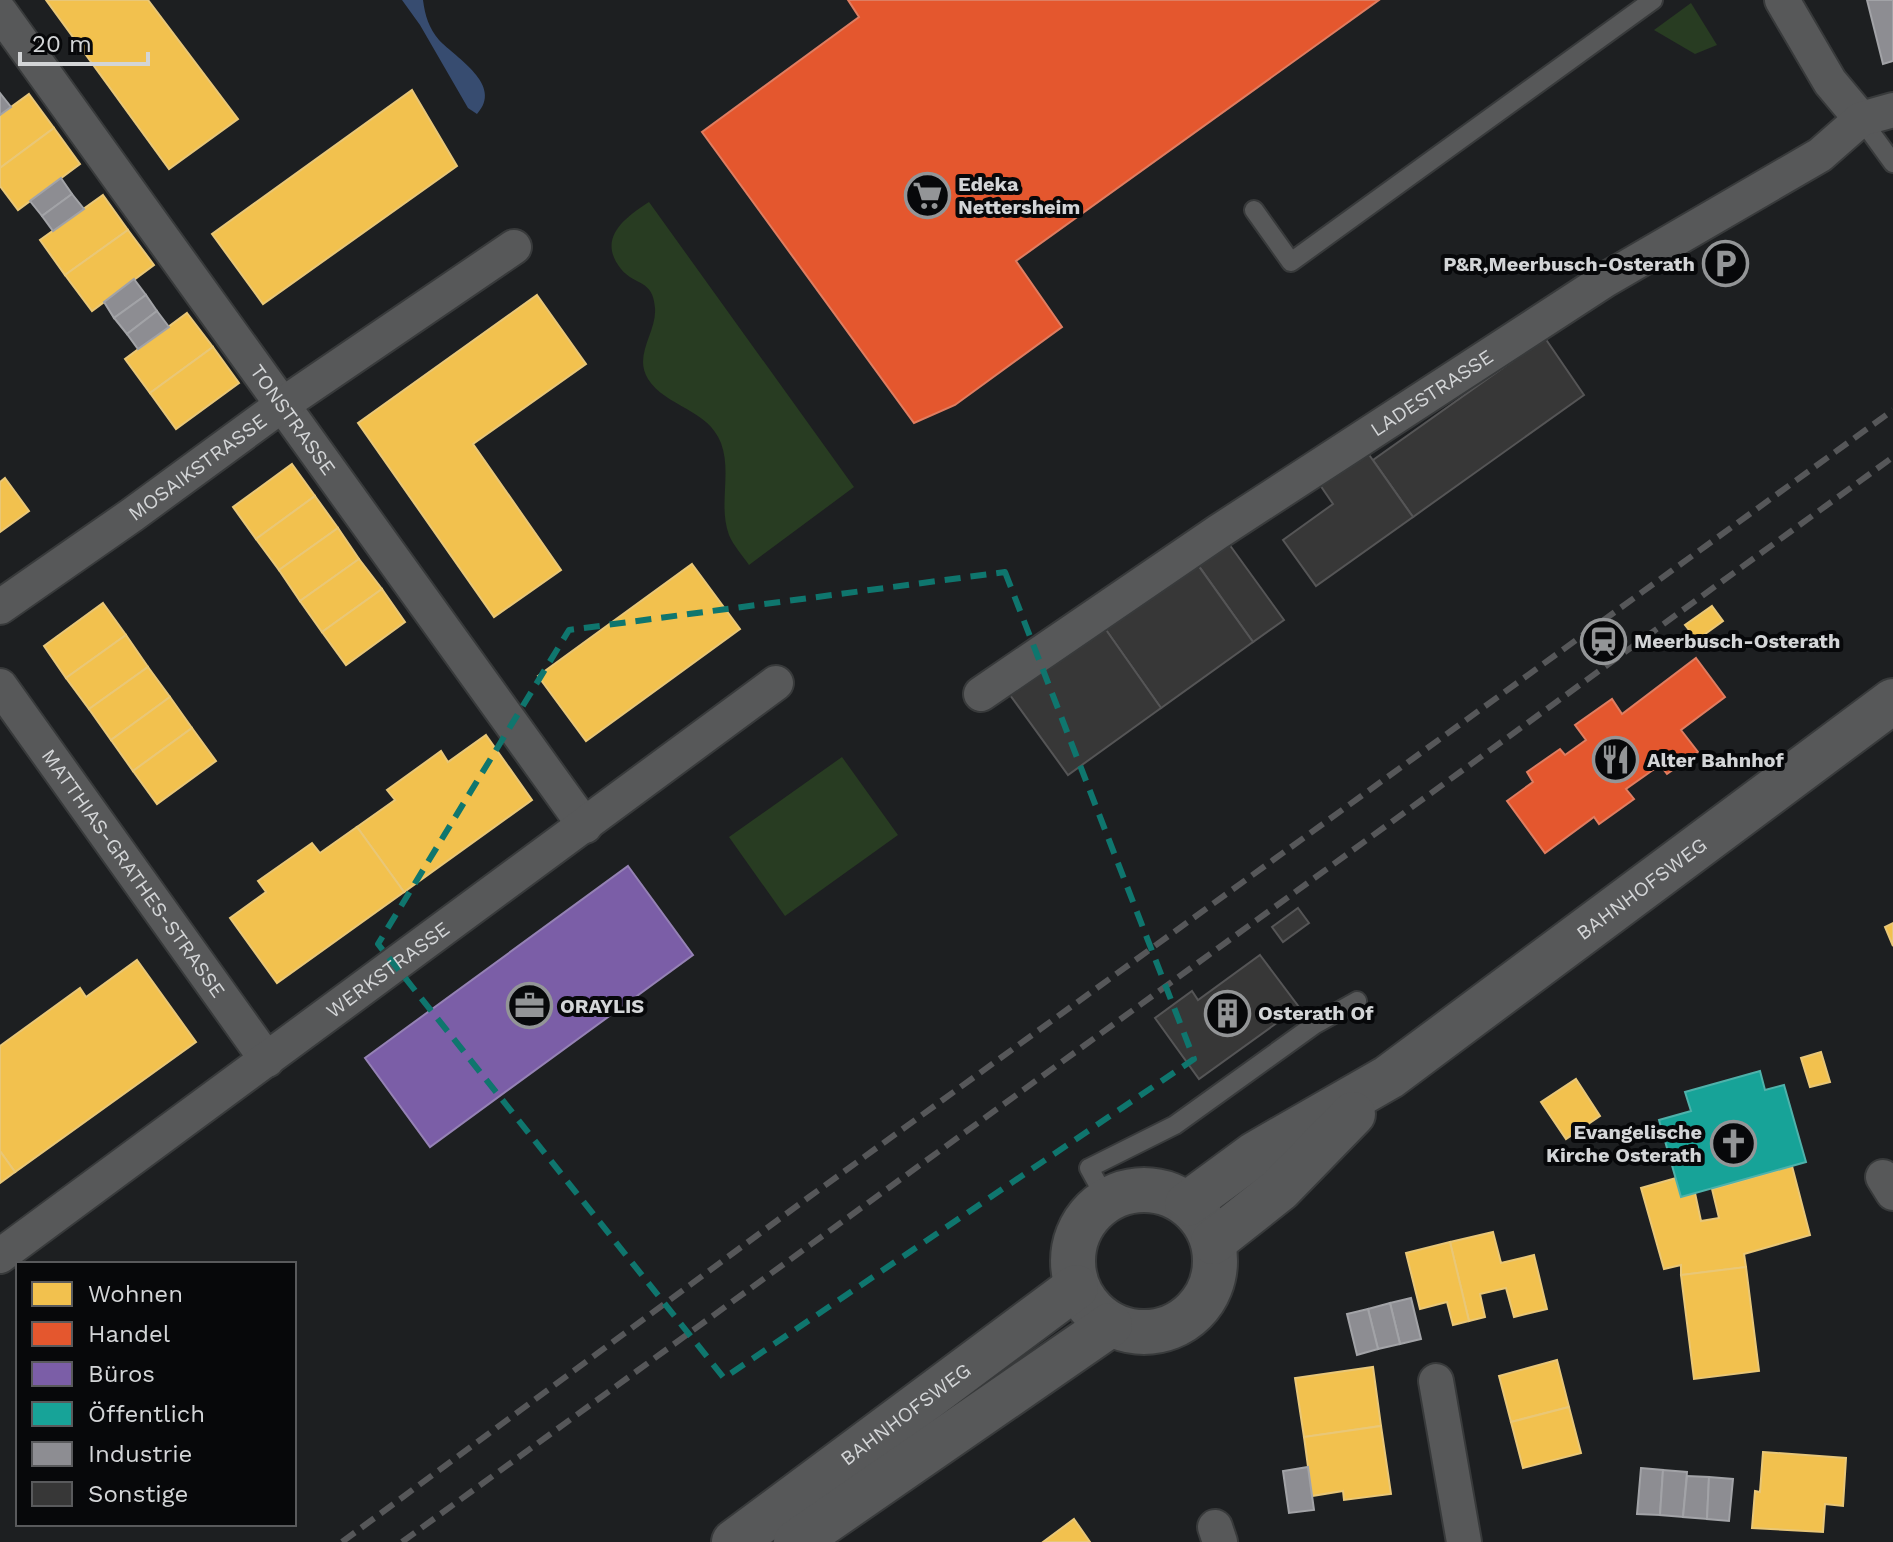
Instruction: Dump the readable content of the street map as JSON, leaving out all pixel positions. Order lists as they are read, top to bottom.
{
  "streets": {
    "main road": ["BAHNHOFSWEG"],
    "street": [
      "LADESTRASSE",
      "TONSTRASSE",
      "MOSAIKSTRASSE",
      "MATTHIAS-GRATHES-STRASSE",
      "WERKSTRASSE"
    ]
  },
  "crossings": [
    ["TONSTRASSE", "MOSAIKSTRASSE"],
    ["TONSTRASSE", "WERKSTRASSE"],
    ["MATTHIAS-GRATHES-STRASSE", "WERKSTRASSE"]
  ],
  "places": {
    "supermarket": ["Edeka Nettersheim"],
    "parking": ["P&R,Meerbusch-Osterath"],
    "station": ["Meerbusch-Osterath"],
    "restaurant": ["Alter Bahnhof"],
    "office": ["ORAYLIS"],
    "building": ["Osterath Of"],
    "church": ["Evangelische Kirche Osterath"]
  },
  "legend": [
    "Wohnen",
    "Handel",
    "Büros",
    "Öffentlich",
    "Industrie",
    "Sonstige"
  ],
  "scale_bar": "20 m"
}
